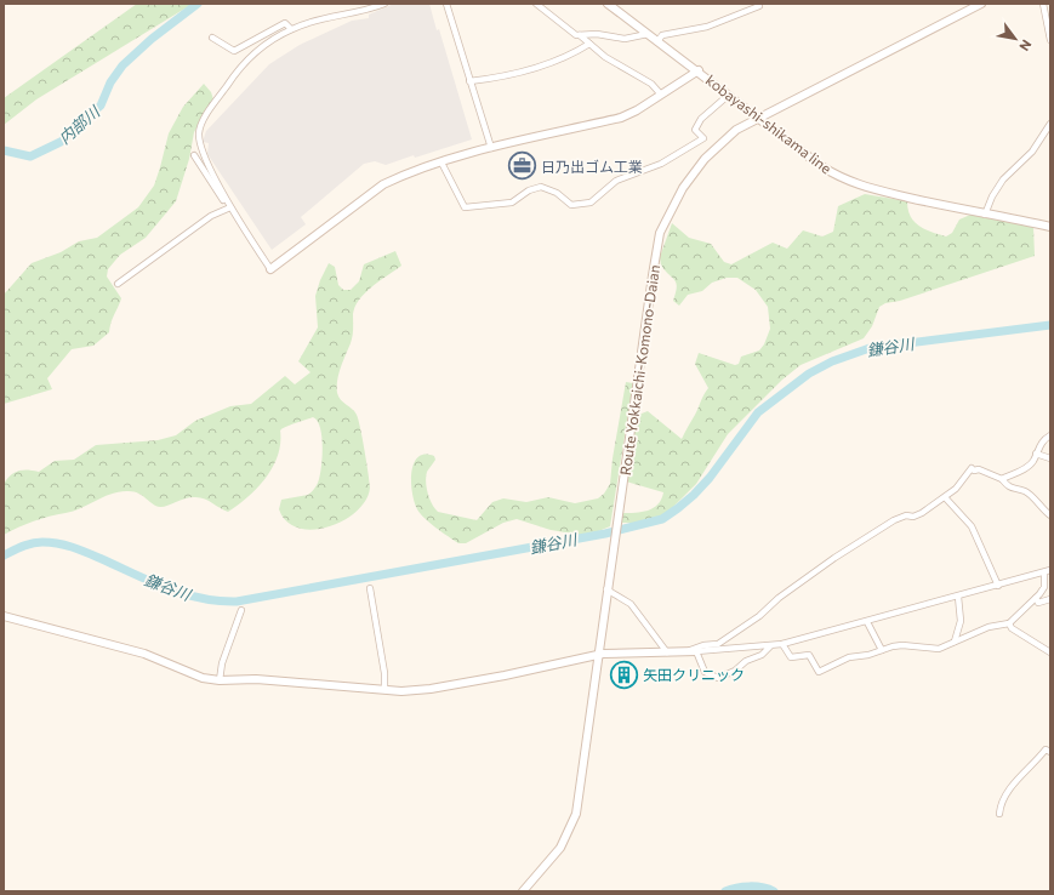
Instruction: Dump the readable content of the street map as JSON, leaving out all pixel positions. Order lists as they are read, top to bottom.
{
  "streets": {
    "main road": ["kobayashi-shikama line", "Route Yokkaichi-Komono-Daian"]
  },
  "crossings": [
    ["kobayashi-shikama line", "Route Yokkaichi-Komono-Daian"]
  ],
  "water": ["内部川", "鎌谷川"],
  "places": {
    "office": ["日乃出ゴム工業"],
    "building": ["矢田クリニック"]
  },
  "north": "bottom right"
}
